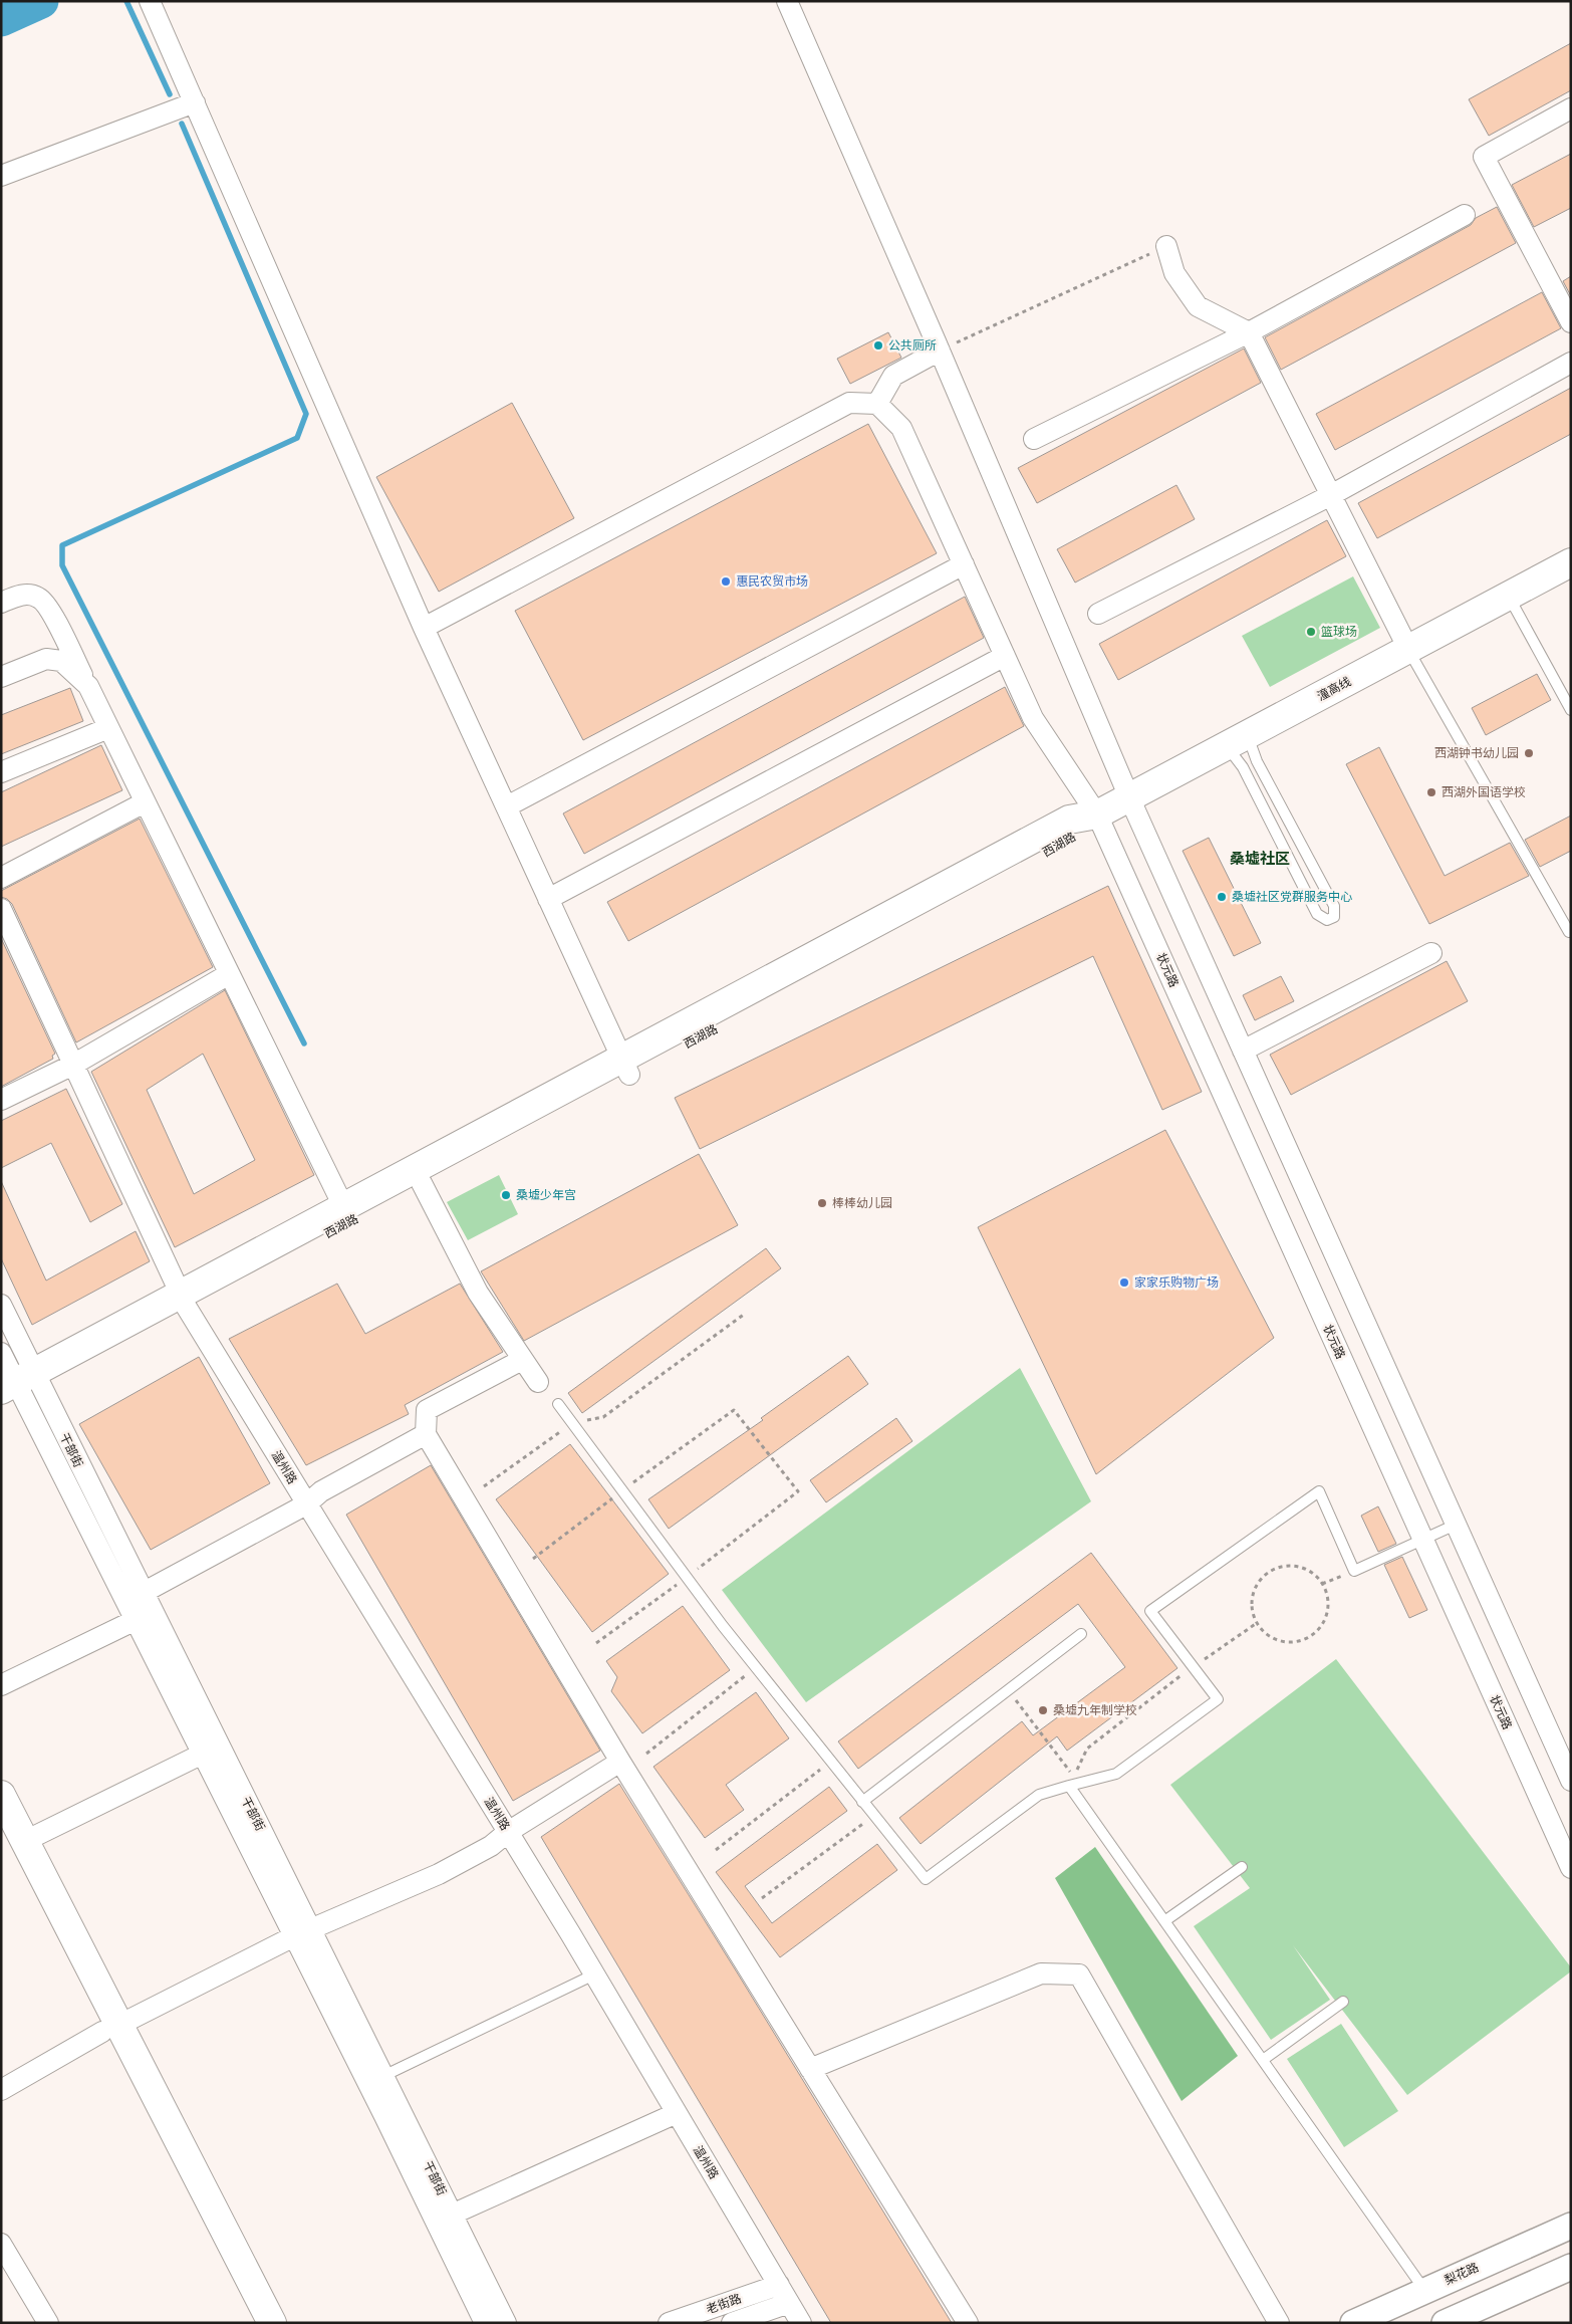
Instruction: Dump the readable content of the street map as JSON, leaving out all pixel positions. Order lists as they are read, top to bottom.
{
  "streets": {
    "main road": ["潼高线", "西湖路"],
    "street": [
      "状元路",
      "干部街",
      "温州路",
      "梨花路",
      "老街路"
    ]
  },
  "crossings": [
    ["潼高线", "西湖路"],
    ["潼高线", "状元路"],
    ["西湖路", "状元路"],
    ["西湖路", "干部街"],
    ["西湖路", "温州路"],
    ["温州路", "老街路"]
  ],
  "districts": ["桑墟社区"],
  "places": [
    "公共厕所",
    "惠民农贸市场",
    "篮球场",
    "西湖钟书幼儿园",
    "西湖外国语学校",
    "桑墟社区党群服务中心",
    "桑墟少年宫",
    "棒棒幼儿园",
    "家家乐购物广场",
    "桑墟九年制学校"
  ]
}
